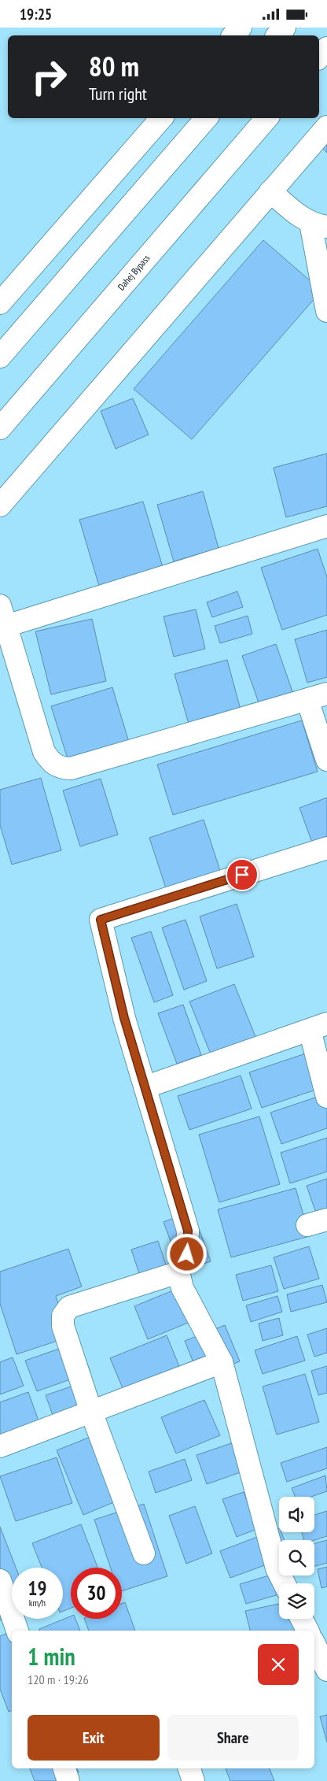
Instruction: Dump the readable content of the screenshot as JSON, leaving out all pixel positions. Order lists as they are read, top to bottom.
{
  "streets": {
    "main road": ["Dahej Bypass"]
  },
  "page": {
    "status": "19:25",
    "turn": ["80 m", "Turn right"],
    "speed": "19 km/h",
    "limit": "30",
    "heading": ["1 min", "120 m · 19:26"],
    "buttons": ["Exit", "Share"]
  }
}
